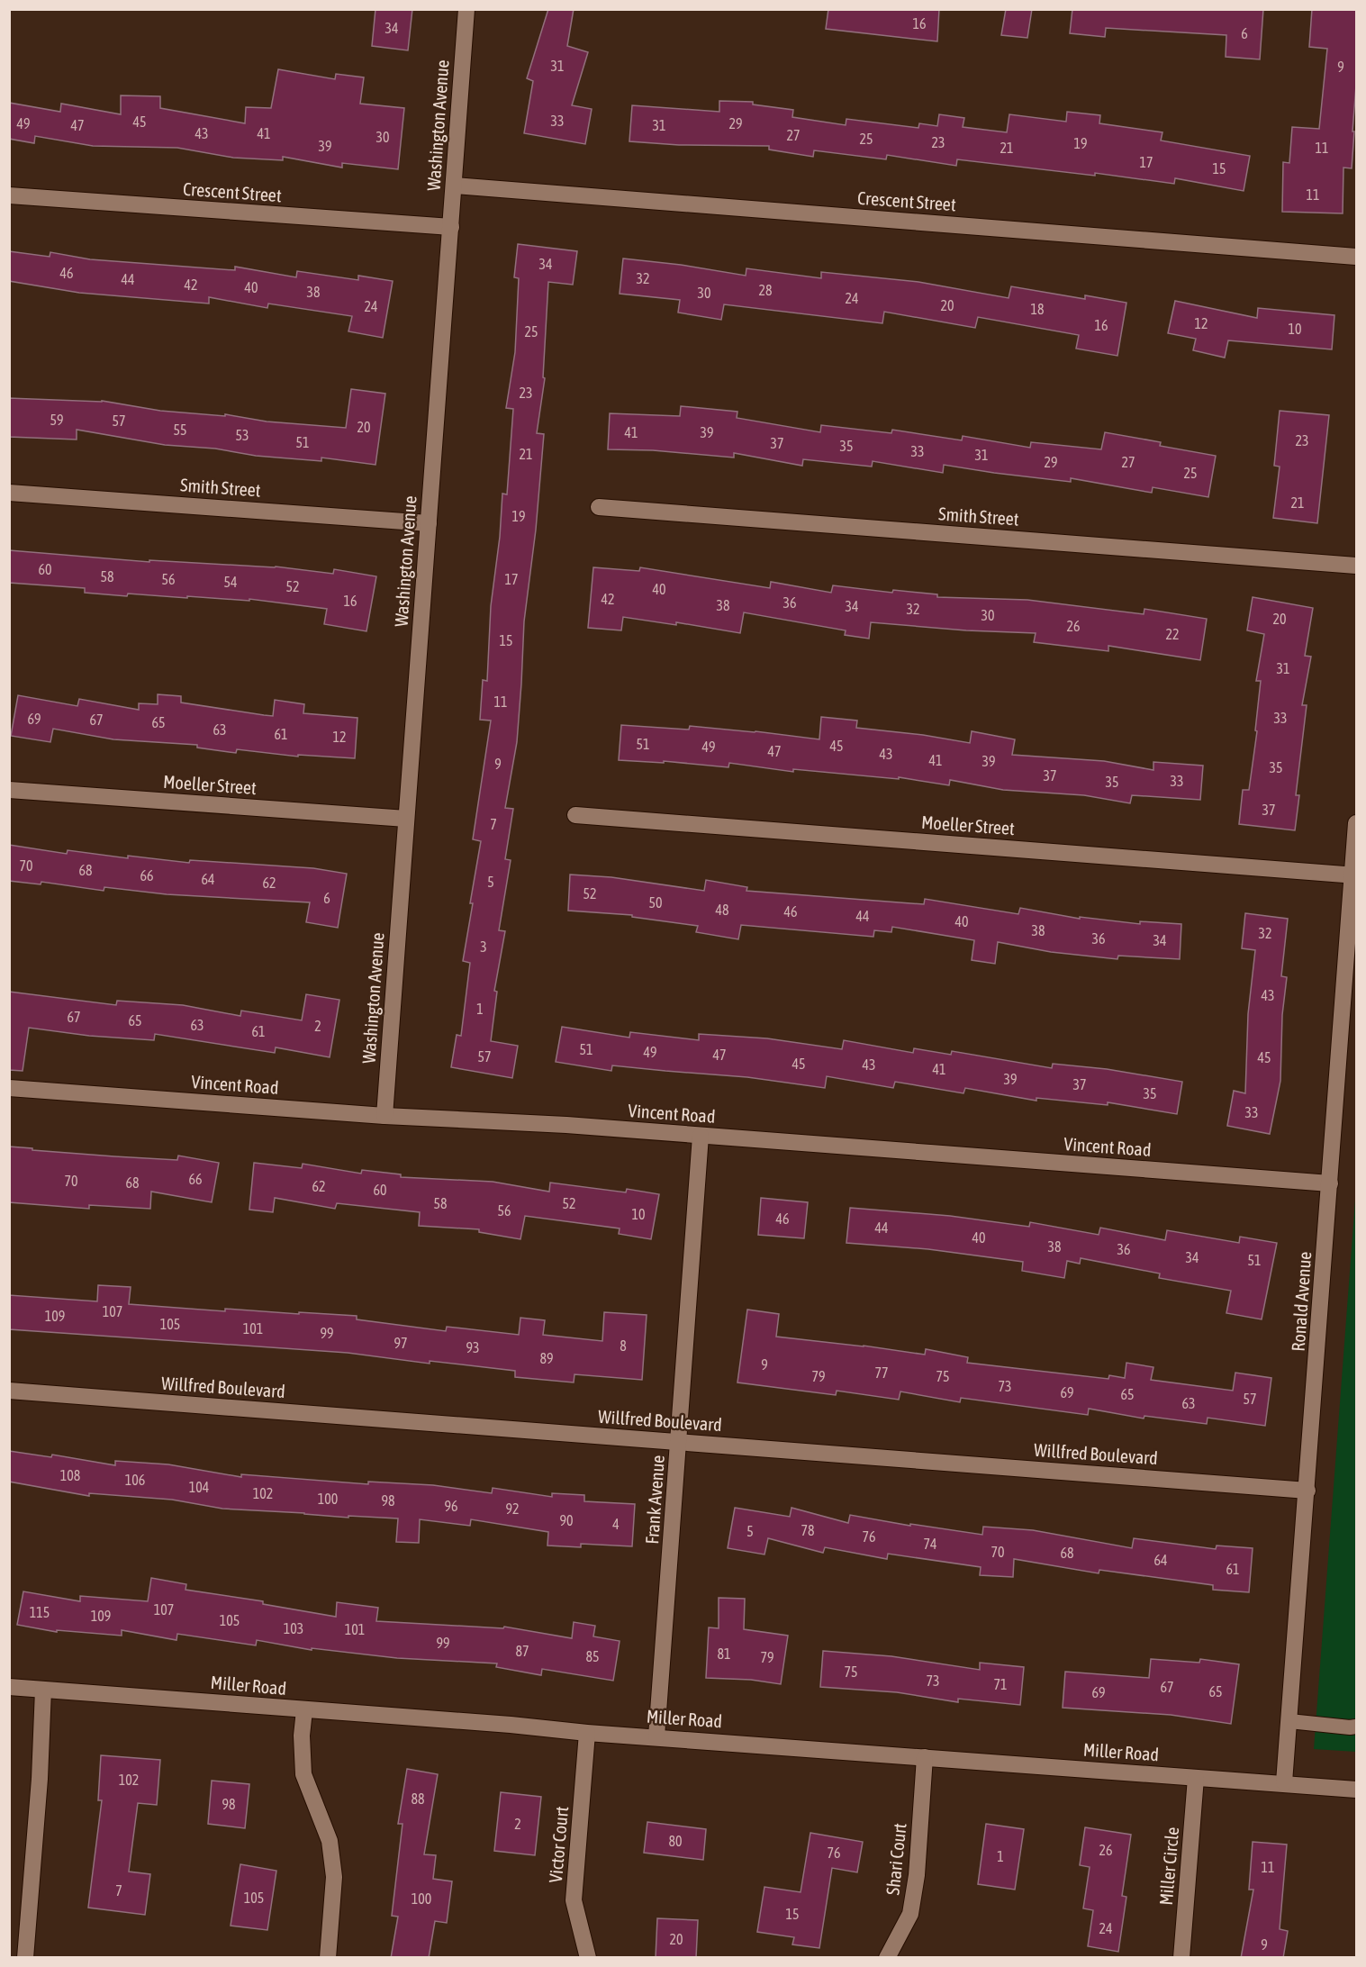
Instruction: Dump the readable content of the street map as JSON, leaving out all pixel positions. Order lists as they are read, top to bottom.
{
  "streets": {
    "street": [
      "Washington Avenue",
      "Crescent Street",
      "Smith Street",
      "Moeller Street",
      "Vincent Road",
      "Ronald Avenue",
      "Willfred Boulevard",
      "Frank Avenue",
      "Miller Road",
      "Victor Court",
      "Shari Court",
      "Miller Circle"
    ]
  },
  "crossings": [
    ["Washington Avenue", "Crescent Street"],
    ["Washington Avenue", "Smith Street"],
    ["Washington Avenue", "Moeller Street"],
    ["Washington Avenue", "Vincent Road"],
    ["Moeller Street", "Ronald Avenue"],
    ["Vincent Road", "Ronald Avenue"],
    ["Vincent Road", "Frank Avenue"],
    ["Ronald Avenue", "Willfred Boulevard"],
    ["Ronald Avenue", "Miller Road"],
    ["Willfred Boulevard", "Frank Avenue"],
    ["Frank Avenue", "Miller Road"],
    ["Miller Road", "Victor Court"],
    ["Miller Road", "Shari Court"],
    ["Miller Road", "Miller Circle"]
  ],
  "house_numbers": [
    "16",
    "34",
    "6",
    "31",
    "9",
    "33",
    "45",
    "49",
    "29",
    "47",
    "31",
    "43",
    "41",
    "27",
    "30",
    "25",
    "23",
    "19",
    "39",
    "21",
    "11",
    "17",
    "15",
    "11",
    "34",
    "46",
    "32",
    "44",
    "42",
    "40",
    "28",
    "38",
    "30",
    "24",
    "20",
    "24",
    "18",
    "12",
    "16",
    "10",
    "25",
    "23",
    "59",
    "57",
    "20",
    "55",
    "41",
    "39",
    "53",
    "23",
    "51",
    "37",
    "35",
    "33",
    "21",
    "31",
    "29",
    "27",
    "25",
    "21",
    "19",
    "60",
    "58",
    "56",
    "17",
    "54",
    "52",
    "40",
    "42",
    "16",
    "36",
    "38",
    "34",
    "32",
    "30",
    "20",
    "26",
    "22",
    "15",
    "31",
    "11",
    "33",
    "69",
    "67",
    "65",
    "63",
    "61",
    "12",
    "51",
    "45",
    "49",
    "47",
    "43",
    "41",
    "39",
    "9",
    "35",
    "37",
    "33",
    "35",
    "37",
    "7",
    "70",
    "68",
    "66",
    "64",
    "5",
    "62",
    "52",
    "6",
    "50",
    "48",
    "46",
    "44",
    "40",
    "38",
    "32",
    "36",
    "34",
    "3",
    "43",
    "1",
    "67",
    "65",
    "63",
    "2",
    "61",
    "51",
    "49",
    "47",
    "57",
    "45",
    "45",
    "43",
    "41",
    "39",
    "37",
    "35",
    "33",
    "66",
    "70",
    "68",
    "62",
    "60",
    "58",
    "52",
    "56",
    "10",
    "46",
    "44",
    "40",
    "38",
    "36",
    "34",
    "51",
    "107",
    "109",
    "105",
    "101",
    "99",
    "97",
    "8",
    "93",
    "89",
    "9",
    "77",
    "79",
    "75",
    "73",
    "69",
    "65",
    "57",
    "63",
    "108",
    "106",
    "104",
    "102",
    "100",
    "98",
    "96",
    "92",
    "90",
    "4",
    "78",
    "5",
    "76",
    "74",
    "70",
    "68",
    "64",
    "61",
    "107",
    "115",
    "109",
    "105",
    "103",
    "101",
    "99",
    "87",
    "81",
    "85",
    "79",
    "75",
    "73",
    "71",
    "67",
    "65",
    "69",
    "102",
    "88",
    "98",
    "2",
    "80",
    "26",
    "76",
    "1",
    "11",
    "7",
    "105",
    "100",
    "15",
    "24",
    "20",
    "9"
  ]
}
